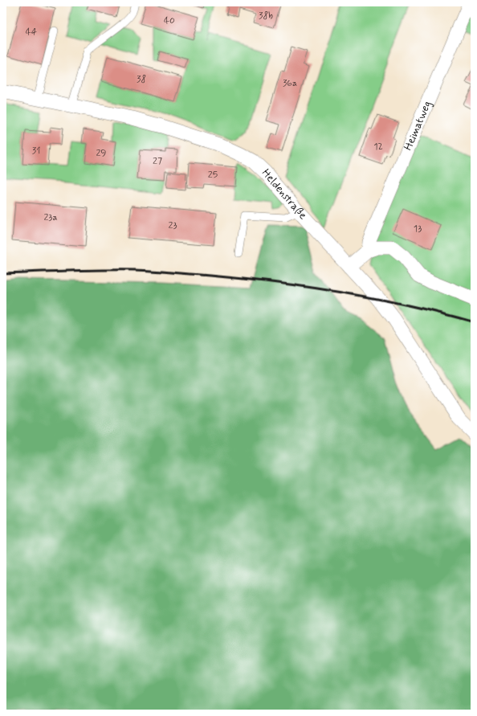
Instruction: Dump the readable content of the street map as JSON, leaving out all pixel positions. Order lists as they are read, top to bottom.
{
  "streets": {
    "street": ["Heimatweg", "Heldenstraße"]
  },
  "house_numbers": [
    "38b",
    "40",
    "44",
    "38",
    "36a",
    "12",
    "31",
    "29",
    "27",
    "25",
    "23a",
    "23",
    "13"
  ]
}
